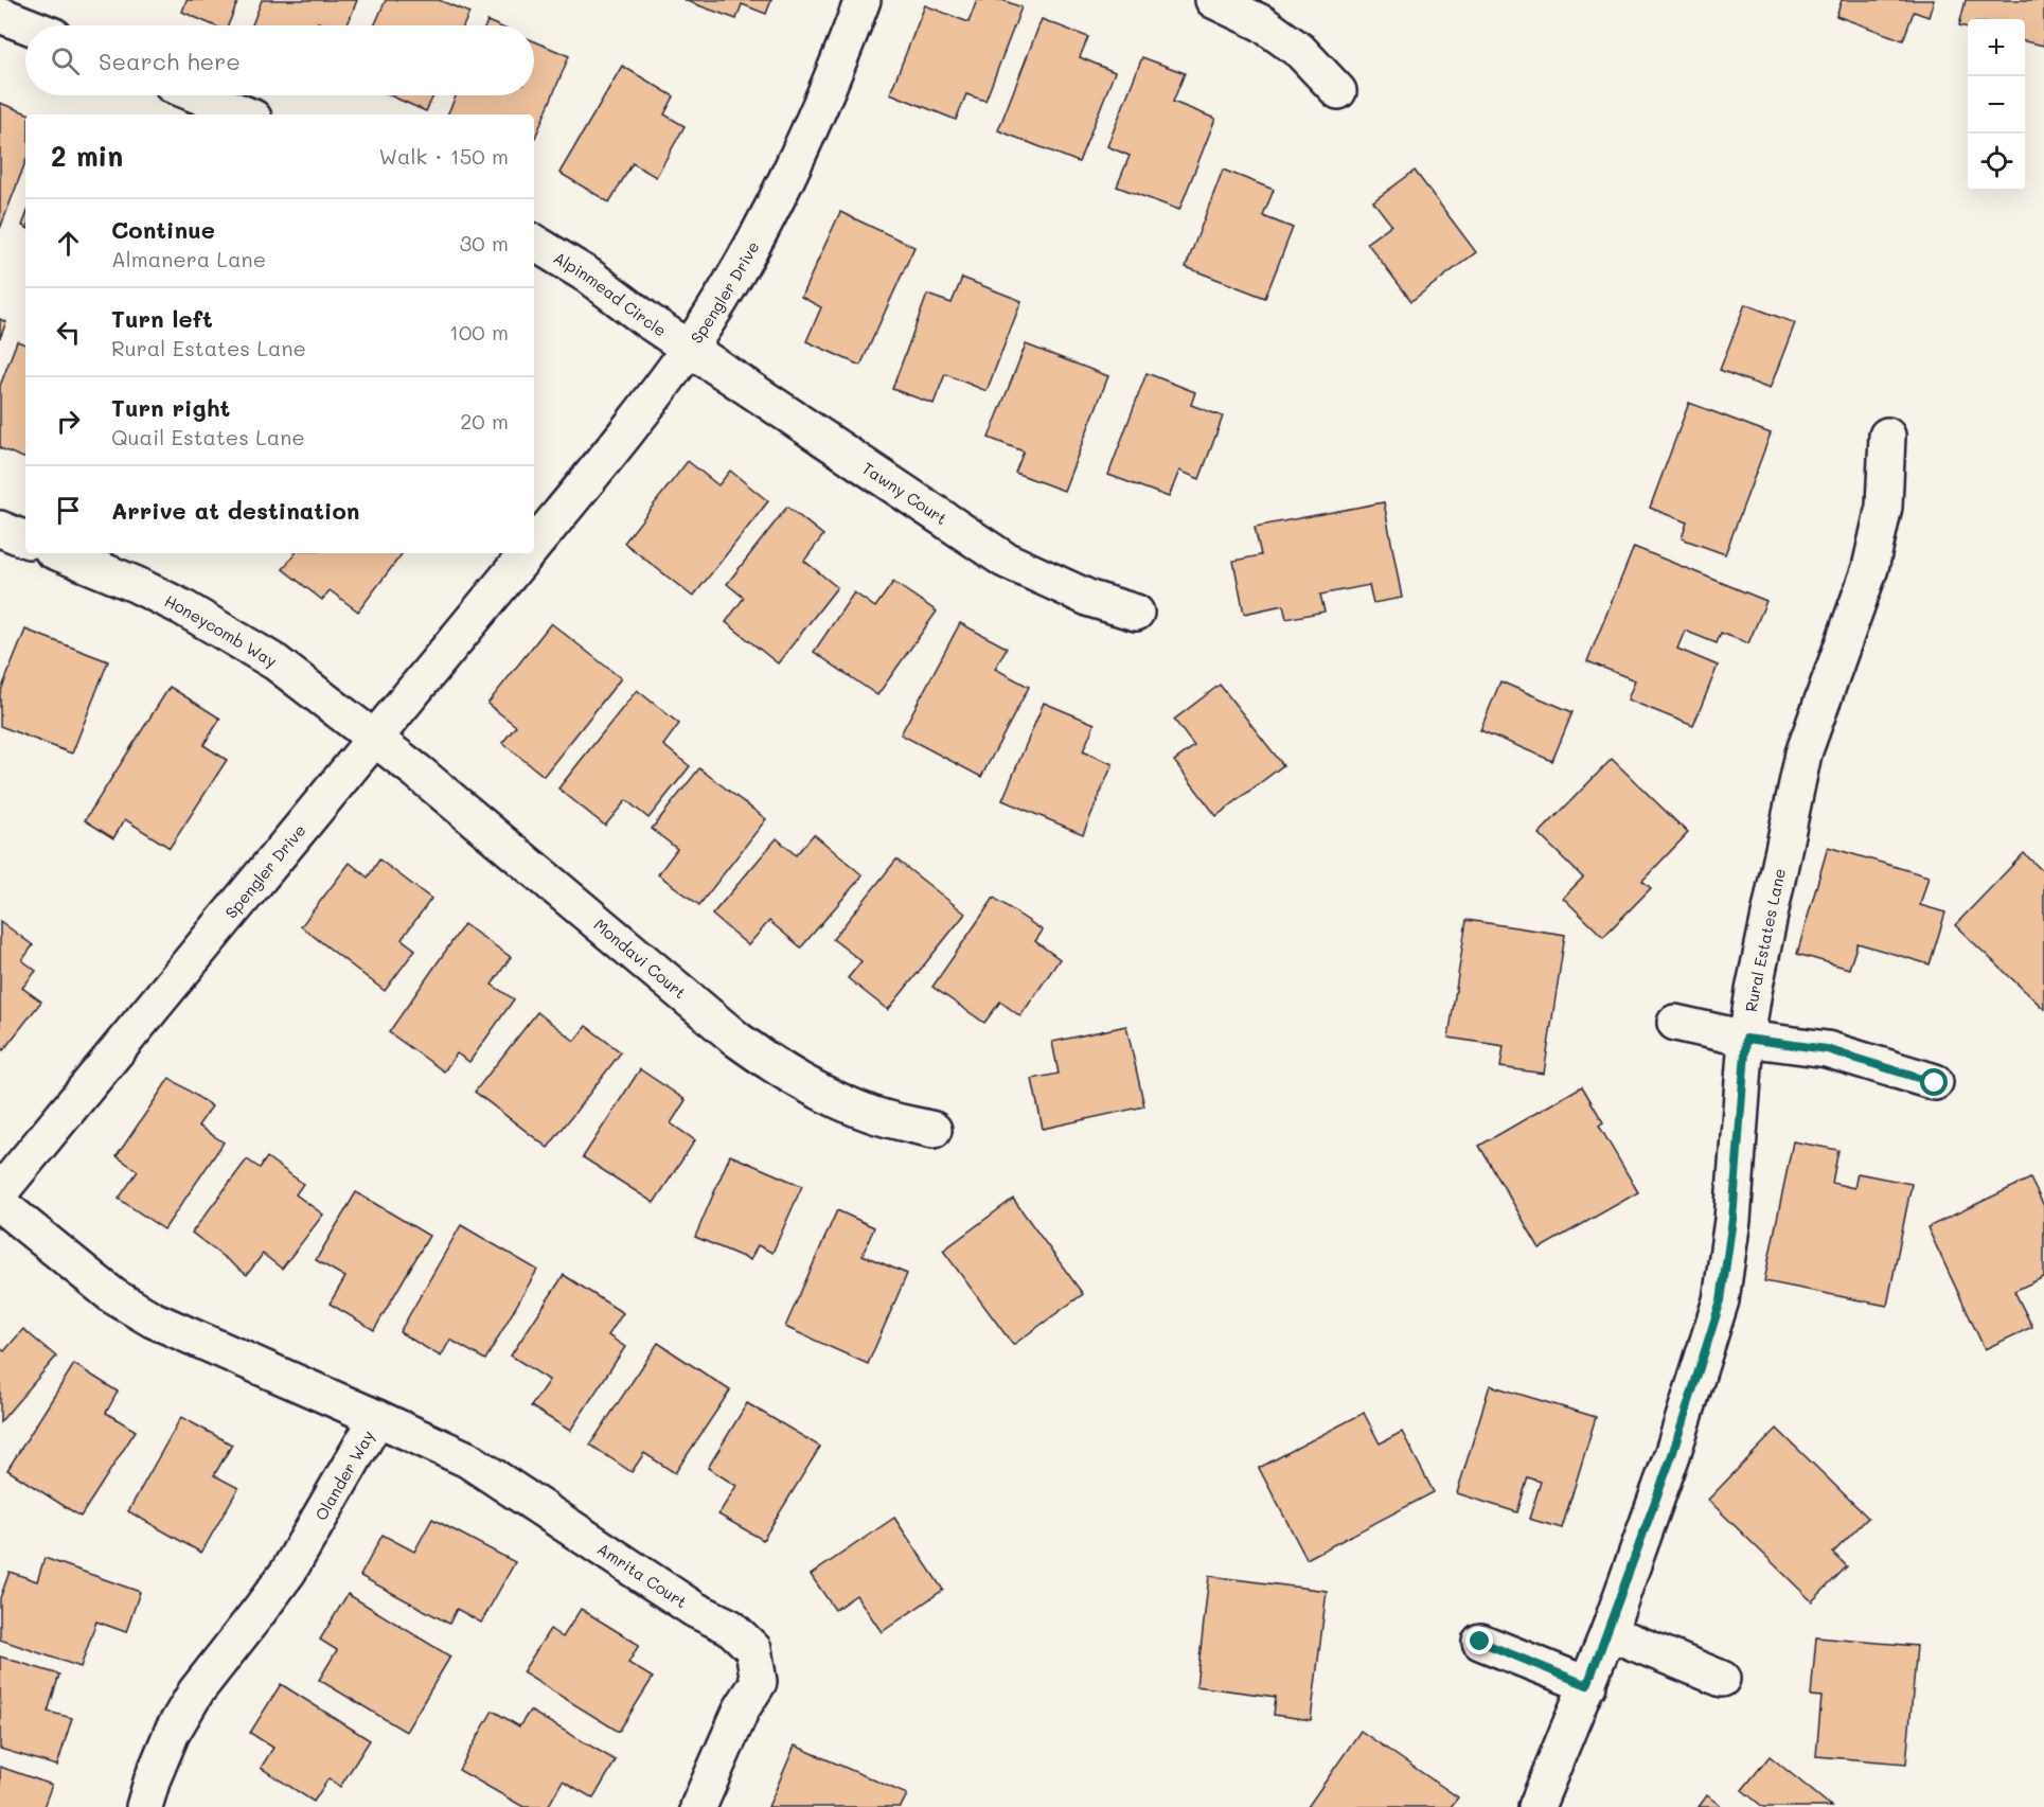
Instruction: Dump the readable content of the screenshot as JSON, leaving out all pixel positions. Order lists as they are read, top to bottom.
{
  "streets": {
    "street": [
      "Spengler Drive",
      "Alpinmead Circle",
      "Tawny Court",
      "Honeycomb Way",
      "Rural Estates Lane",
      "Mondavi Court",
      "Olander Way",
      "Amrita Court"
    ]
  },
  "crossings": [
    ["Spengler Drive", "Alpinmead Circle"],
    ["Spengler Drive", "Tawny Court"],
    ["Spengler Drive", "Honeycomb Way"],
    ["Spengler Drive", "Mondavi Court"],
    ["Alpinmead Circle", "Tawny Court"],
    ["Honeycomb Way", "Mondavi Court"],
    ["Olander Way", "Amrita Court"]
  ],
  "page": {
    "map_buttons": ["+", "−"],
    "search": "Search here",
    "heading": ["2 min", "Walk · 150 m"],
    "list": [
      ["Continue", "Almanera Lane", "30 m"],
      ["Turn left", "Rural Estates Lane", "100 m"],
      ["Turn right", "Quail Estates Lane", "20 m"],
      "Arrive at destination"
    ]
  }
}
